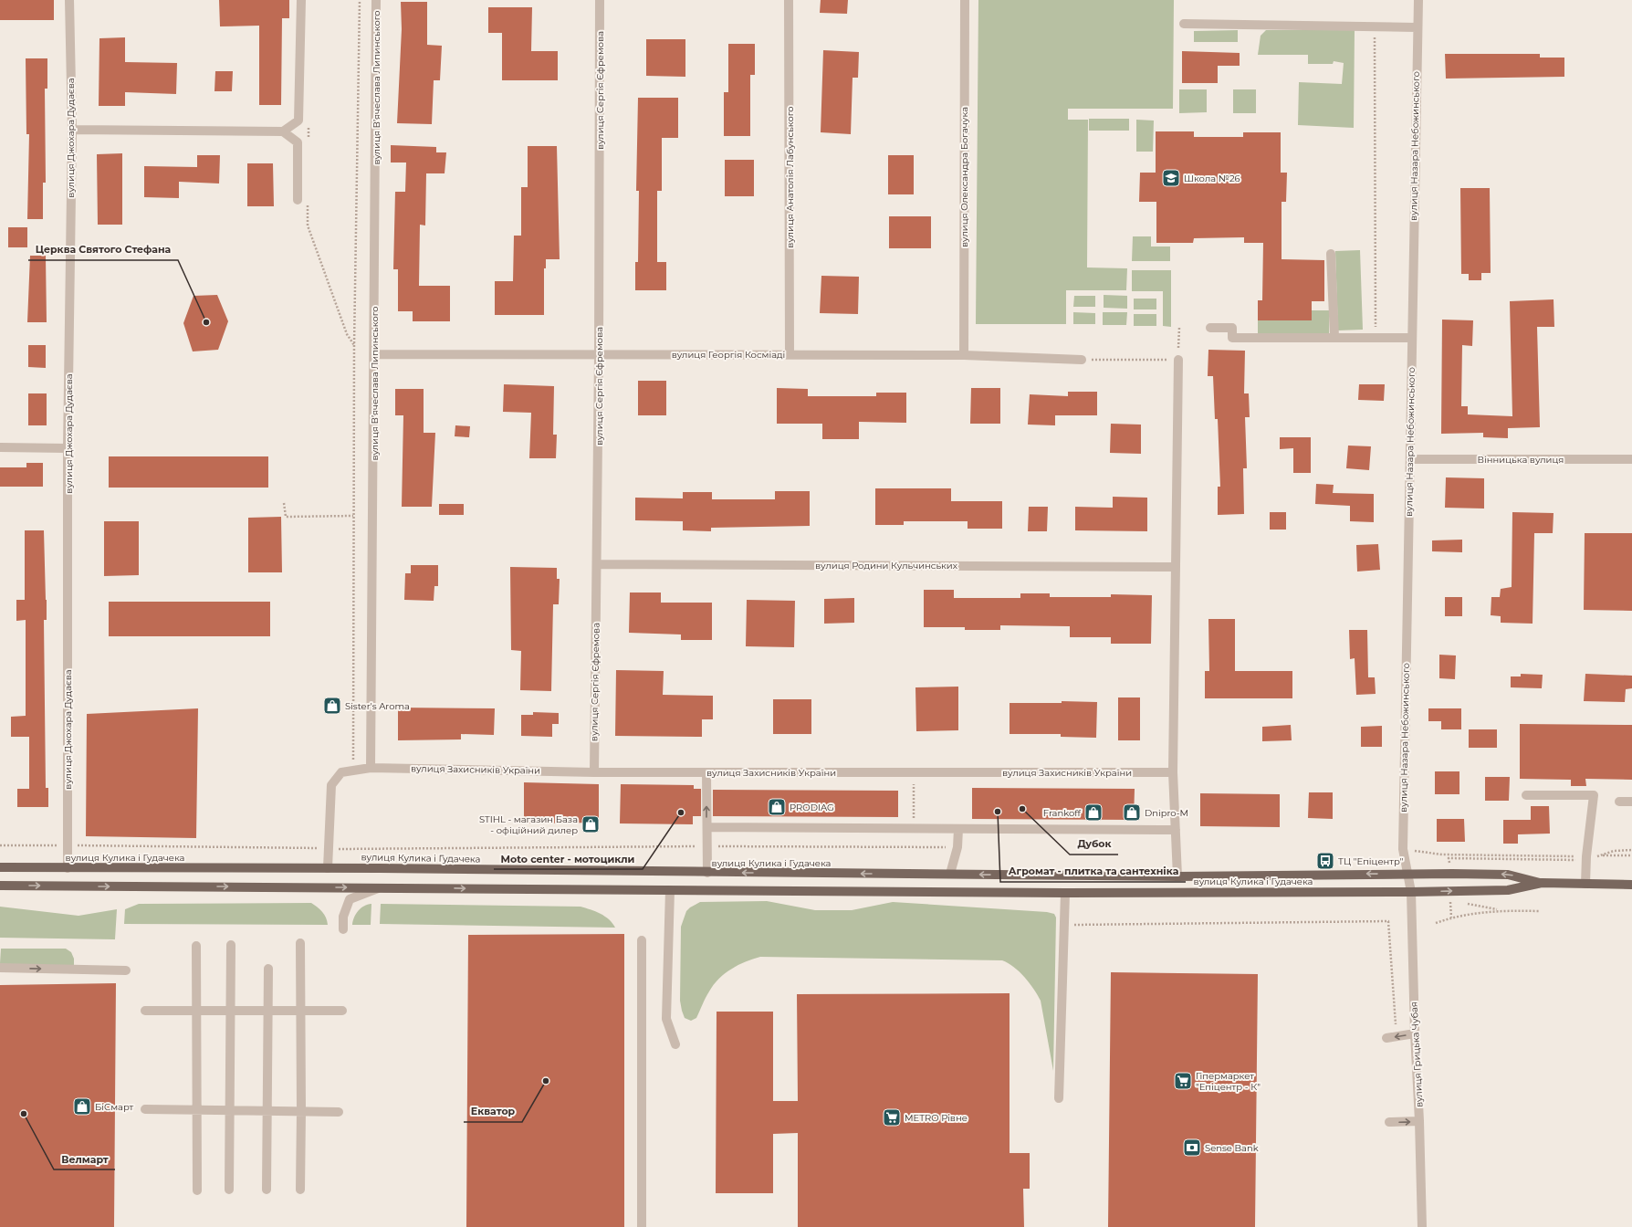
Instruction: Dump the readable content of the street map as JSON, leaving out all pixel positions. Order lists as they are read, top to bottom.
{
  "streets": {
    "main road": ["вулиця Кулика і Гудачека"],
    "street": [
      "вулиця Вʼячеслава Липинського",
      "вулиця Сергія Єфремова",
      "вулиця Джохара Дудаєва",
      "вулиця Назара Небожинського",
      "вулиця Анатолія Лабунського",
      "вулиця Олександра Богачука",
      "вулиця Георгія Косміаді",
      "Вінницька вулиця",
      "вулиця Родини Кульчинських",
      "вулиця Захисників України",
      "вулиця Грицька Чубая"
    ]
  },
  "crossings": [
    ["вулиця Вʼячеслава Липинського", "вулиця Георгія Косміаді"],
    ["вулиця Вʼячеслава Липинського", "вулиця Захисників України"],
    ["вулиця Сергія Єфремова", "вулиця Георгія Косміаді"],
    ["вулиця Сергія Єфремова", "вулиця Родини Кульчинських"],
    ["вулиця Сергія Єфремова", "вулиця Захисників України"],
    ["вулиця Джохара Дудаєва", "вулиця Кулика і Гудачека"],
    ["вулиця Назара Небожинського", "Вінницька вулиця"],
    ["вулиця Назара Небожинського", "вулиця Кулика і Гудачека"],
    ["вулиця Назара Небожинського", "вулиця Грицька Чубая"],
    ["вулиця Анатолія Лабунського", "вулиця Георгія Косміаді"],
    ["вулиця Олександра Богачука", "вулиця Георгія Косміаді"],
    ["вулиця Захисників України", "вулиця Кулика і Гудачека"],
    ["вулиця Кулика і Гудачека", "вулиця Грицька Чубая"]
  ],
  "places": {
    "school or university": ["Школа №26"],
    "other": [
      "Церква Святого Стефана",
      "Дубок",
      "Агромат - плитка та сантехніка",
      "Moto center - мотоцикли",
      "Екватор",
      "Велмарт"
    ],
    "shop": [
      "Sister's Aroma",
      "PRODIAG",
      "Frankoff",
      "Dnipro-M",
      "STIHL - магазин База - офіційний дилер",
      "БіСмарт"
    ],
    "bus stop": ["ТЦ \"Епіцентр\""],
    "supermarket": ["Гіпермаркет \"Епіцентр - К\"", "METRO Рівне"],
    "bank": ["Sense Bank"]
  }
}
